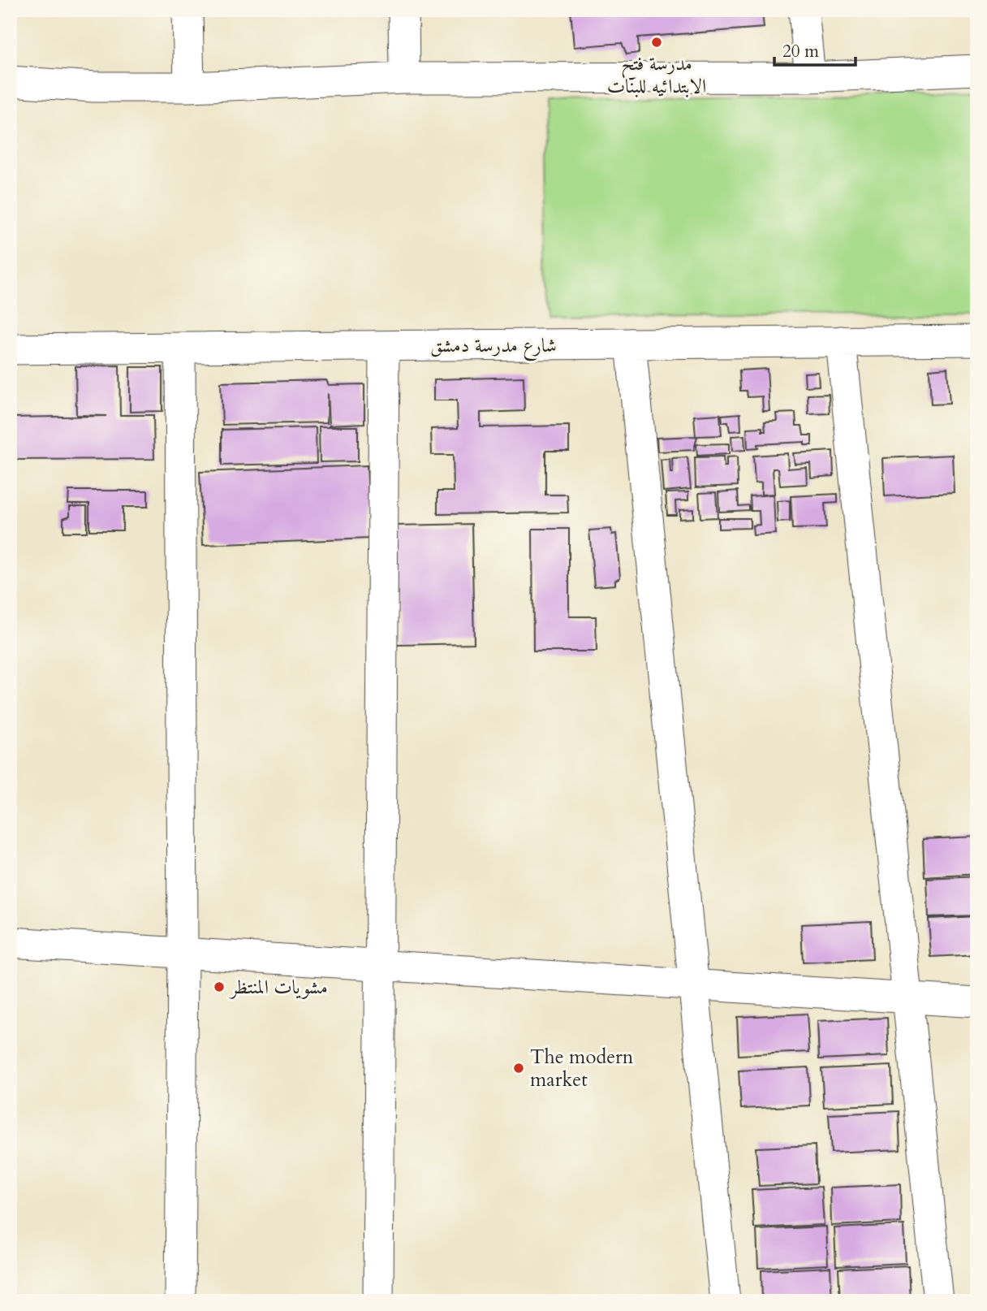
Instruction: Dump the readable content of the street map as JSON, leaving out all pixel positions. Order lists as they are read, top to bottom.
{
  "streets": {
    "street": ["شارع مدرسة دمشق"]
  },
  "places": ["مدرسة فتح الابتدائيه للبنات", "مشويات المنتظر", "The modern market"],
  "scale_bar": "20 m"
}
